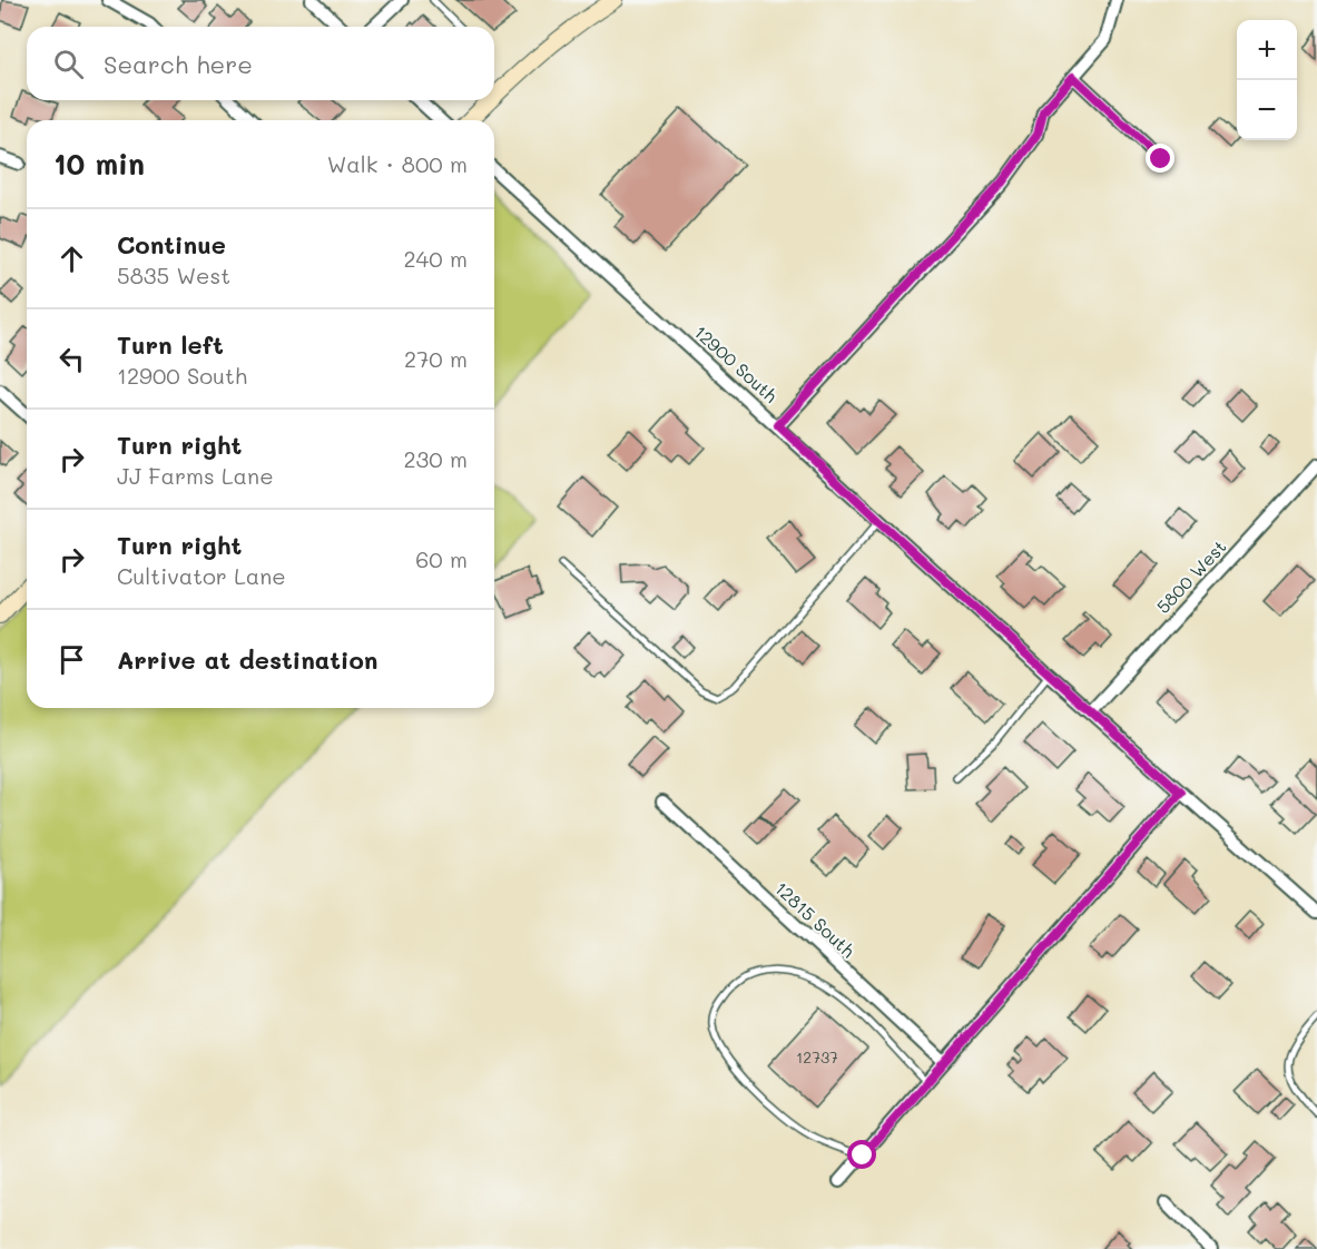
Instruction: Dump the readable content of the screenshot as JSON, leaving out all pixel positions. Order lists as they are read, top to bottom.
{
  "streets": {
    "street": ["12900 South", "5800 West", "12815 South"]
  },
  "crossings": [
    ["12900 South", "5800 West"]
  ],
  "house_numbers": ["12737"],
  "page": {
    "map_buttons": ["+", "−"],
    "search": "Search here",
    "heading": ["10 min", "Walk · 800 m"],
    "list": [
      ["Continue", "5835 West", "240 m"],
      ["Turn left", "12900 South", "270 m"],
      ["Turn right", "JJ Farms Lane", "230 m"],
      ["Turn right", "Cultivator Lane", "60 m"],
      "Arrive at destination"
    ]
  }
}
